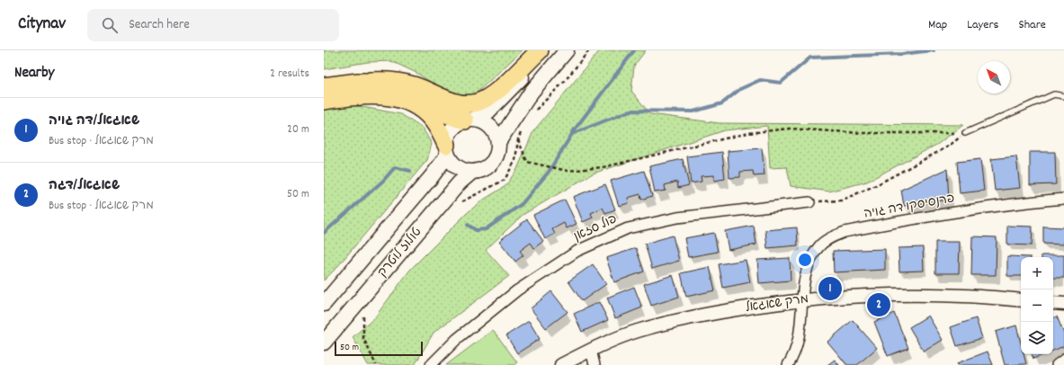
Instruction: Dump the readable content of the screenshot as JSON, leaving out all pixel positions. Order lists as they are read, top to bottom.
{
  "streets": {
    "main road": ["טולוז לוטרק"],
    "street": ["פרנסיסקו דה גויה", "פול סזאן", "מרק שאגאל"]
  },
  "crossings": [
    ["פרנסיסקו דה גויה", "מרק שאגאל"]
  ],
  "scale_bar": "50 m",
  "north": "top left",
  "page": {
    "header": "Citynav",
    "search": "Search here",
    "nav": ["Map", "Layers", "Share"],
    "heading": ["Nearby", "2 results"],
    "list": [
      {
        "mark": "1",
        "name": "שאגאל/דה גויה",
        "note": "Bus stop · מרק שאגאל",
        "value": "20 m"
      },
      {
        "mark": "2",
        "name": "שאגאל/דגה",
        "note": "Bus stop · מרק שאגאל",
        "value": "50 m"
      }
    ],
    "map_buttons": ["+", "−"],
    "pins": ["1", "2"],
    "scale": "50 m"
  }
}
